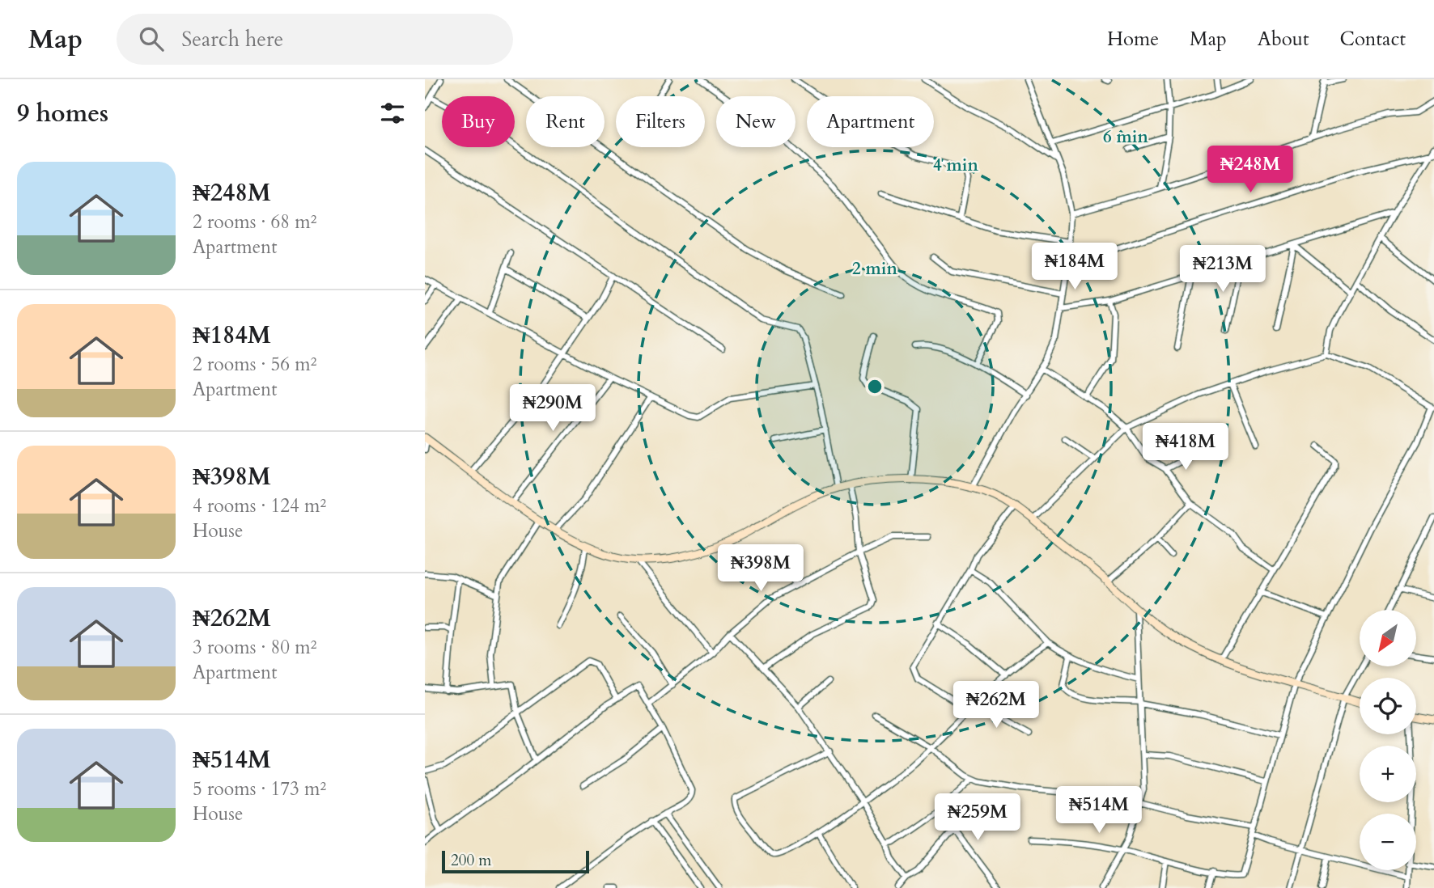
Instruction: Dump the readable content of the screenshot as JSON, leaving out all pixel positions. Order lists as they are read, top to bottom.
{
  "scale_bar": "200 m",
  "north": "bottom left",
  "page": {
    "header": "Map",
    "search": "Search here",
    "nav": [
      "Home",
      "Map",
      "About",
      "Contact"
    ],
    "heading": "9 homes",
    "chip": [
      "Buy",
      "Rent",
      "Filters",
      "New",
      "Apartment"
    ],
    "price": [
      "₦248M",
      "₦184M",
      "₦213M",
      "₦290M",
      "₦418M",
      "₦398M",
      "₦262M",
      "₦514M",
      "₦259M"
    ],
    "list": [
      {
        "name": "₦248M",
        "note": "2 rooms · 68 m² · Apartment"
      },
      {
        "name": "₦184M",
        "note": "2 rooms · 56 m² · Apartment"
      },
      {
        "name": "₦398M",
        "note": "4 rooms · 124 m² · House"
      },
      {
        "name": "₦262M",
        "note": "3 rooms · 80 m² · Apartment"
      },
      {
        "name": "₦514M",
        "note": "5 rooms · 173 m² · House"
      }
    ],
    "map_buttons": ["+", "−"],
    "scale": "200 m"
  },
  "rings": ["6 min", "4 min", "2 min"]
}
